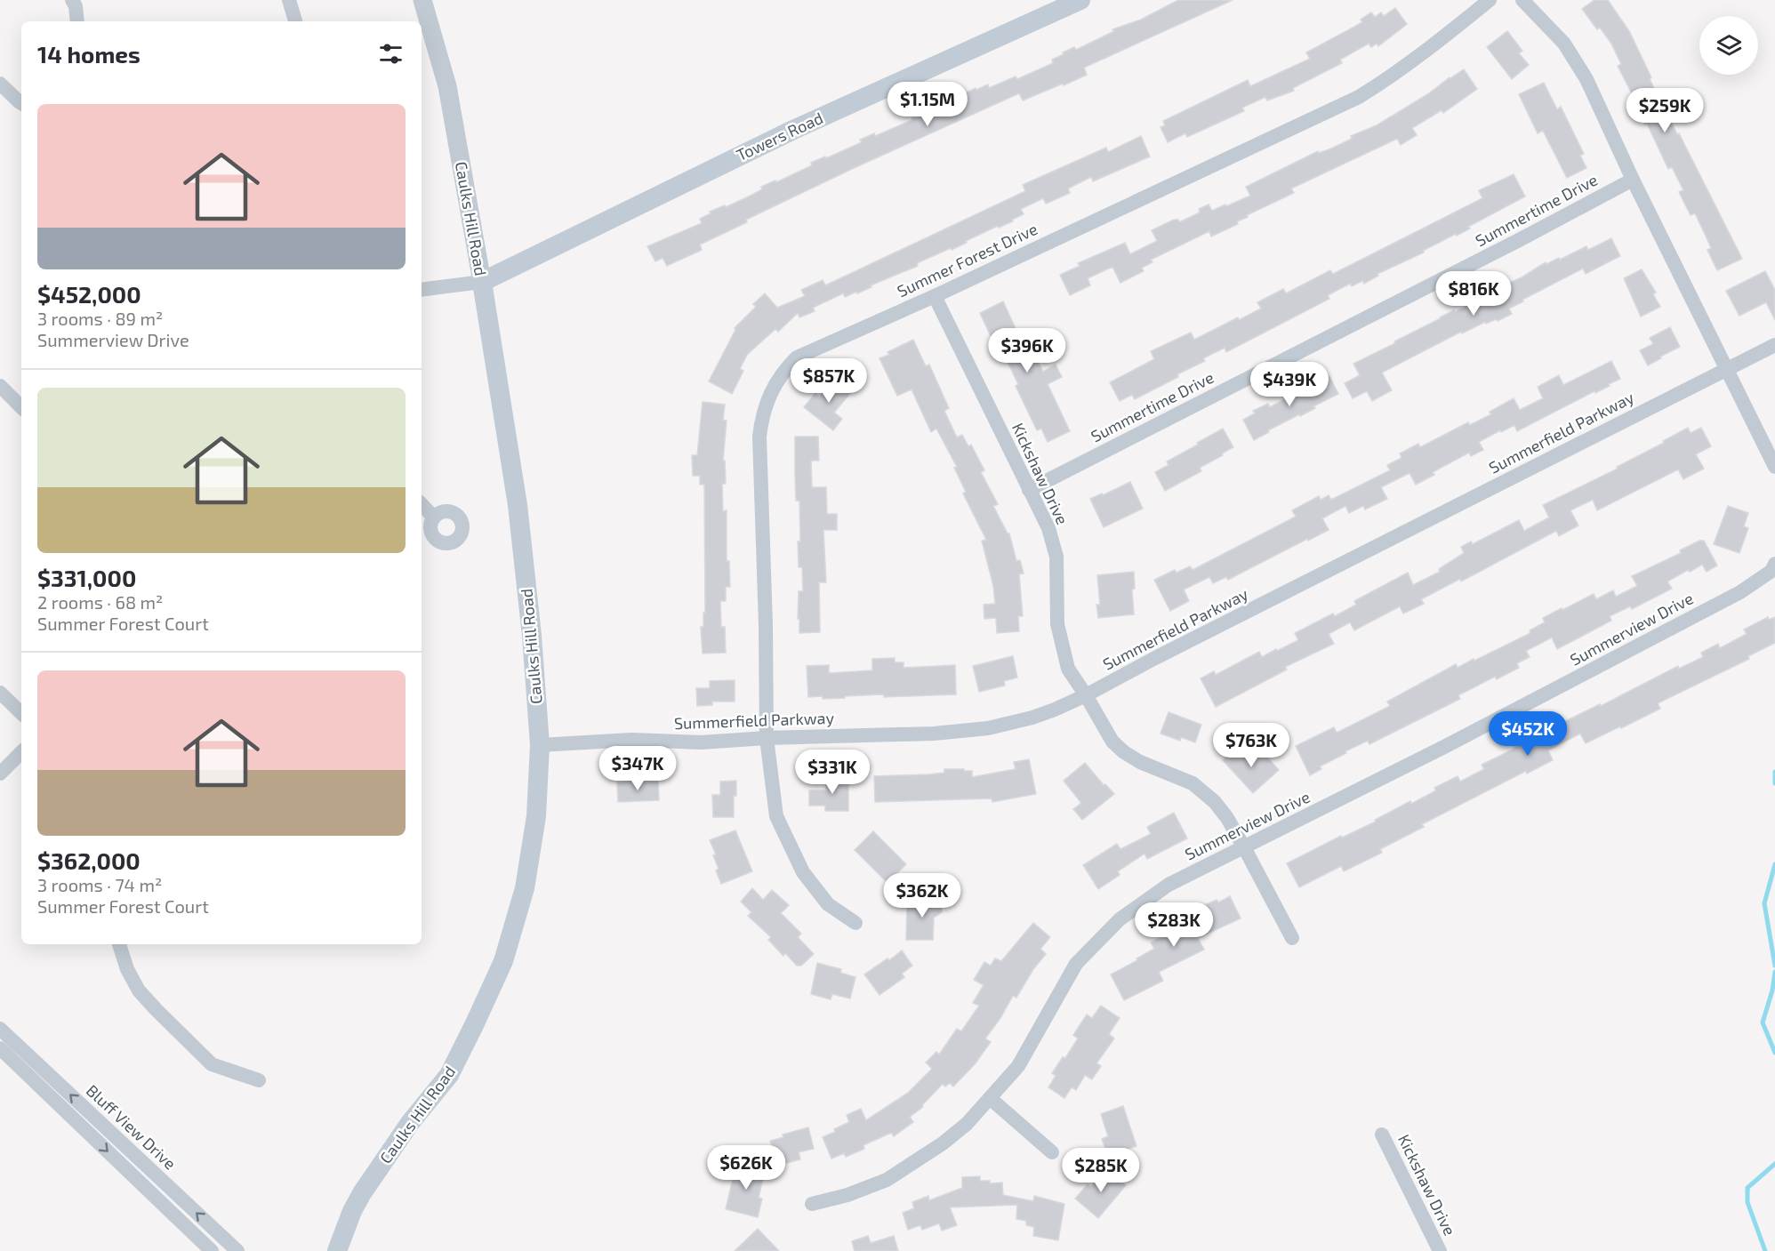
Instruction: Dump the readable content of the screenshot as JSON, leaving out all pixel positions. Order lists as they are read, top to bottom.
{
  "streets": {
    "main road": ["Towers Road", "Caulks Hill Road"],
    "street": [
      "Summertime Drive",
      "Summer Forest Drive",
      "Summerfield Parkway",
      "Kickshaw Drive",
      "Summerview Drive",
      "Bluff View Drive"
    ]
  },
  "crossings": [
    ["Towers Road", "Caulks Hill Road"],
    ["Summertime Drive", "Kickshaw Drive"],
    ["Caulks Hill Road", "Summerfield Parkway"],
    ["Summer Forest Drive", "Summerfield Parkway"],
    ["Summer Forest Drive", "Kickshaw Drive"],
    ["Summerfield Parkway", "Kickshaw Drive"],
    ["Kickshaw Drive", "Summerview Drive"]
  ],
  "page": {
    "heading": "14 homes",
    "price": [
      "$1.15M",
      "$259K",
      "$816K",
      "$396K",
      "$857K",
      "$439K",
      "$452K",
      "$763K",
      "$347K",
      "$331K",
      "$362K",
      "$283K",
      "$626K",
      "$285K"
    ],
    "list": [
      {
        "name": "$452,000",
        "note": "3 rooms · 89 m² · Summerview Drive"
      },
      {
        "name": "$331,000",
        "note": "2 rooms · 68 m² · Summer Forest Court"
      },
      {
        "name": "$362,000",
        "note": "3 rooms · 74 m² · Summer Forest Court"
      }
    ]
  }
}
